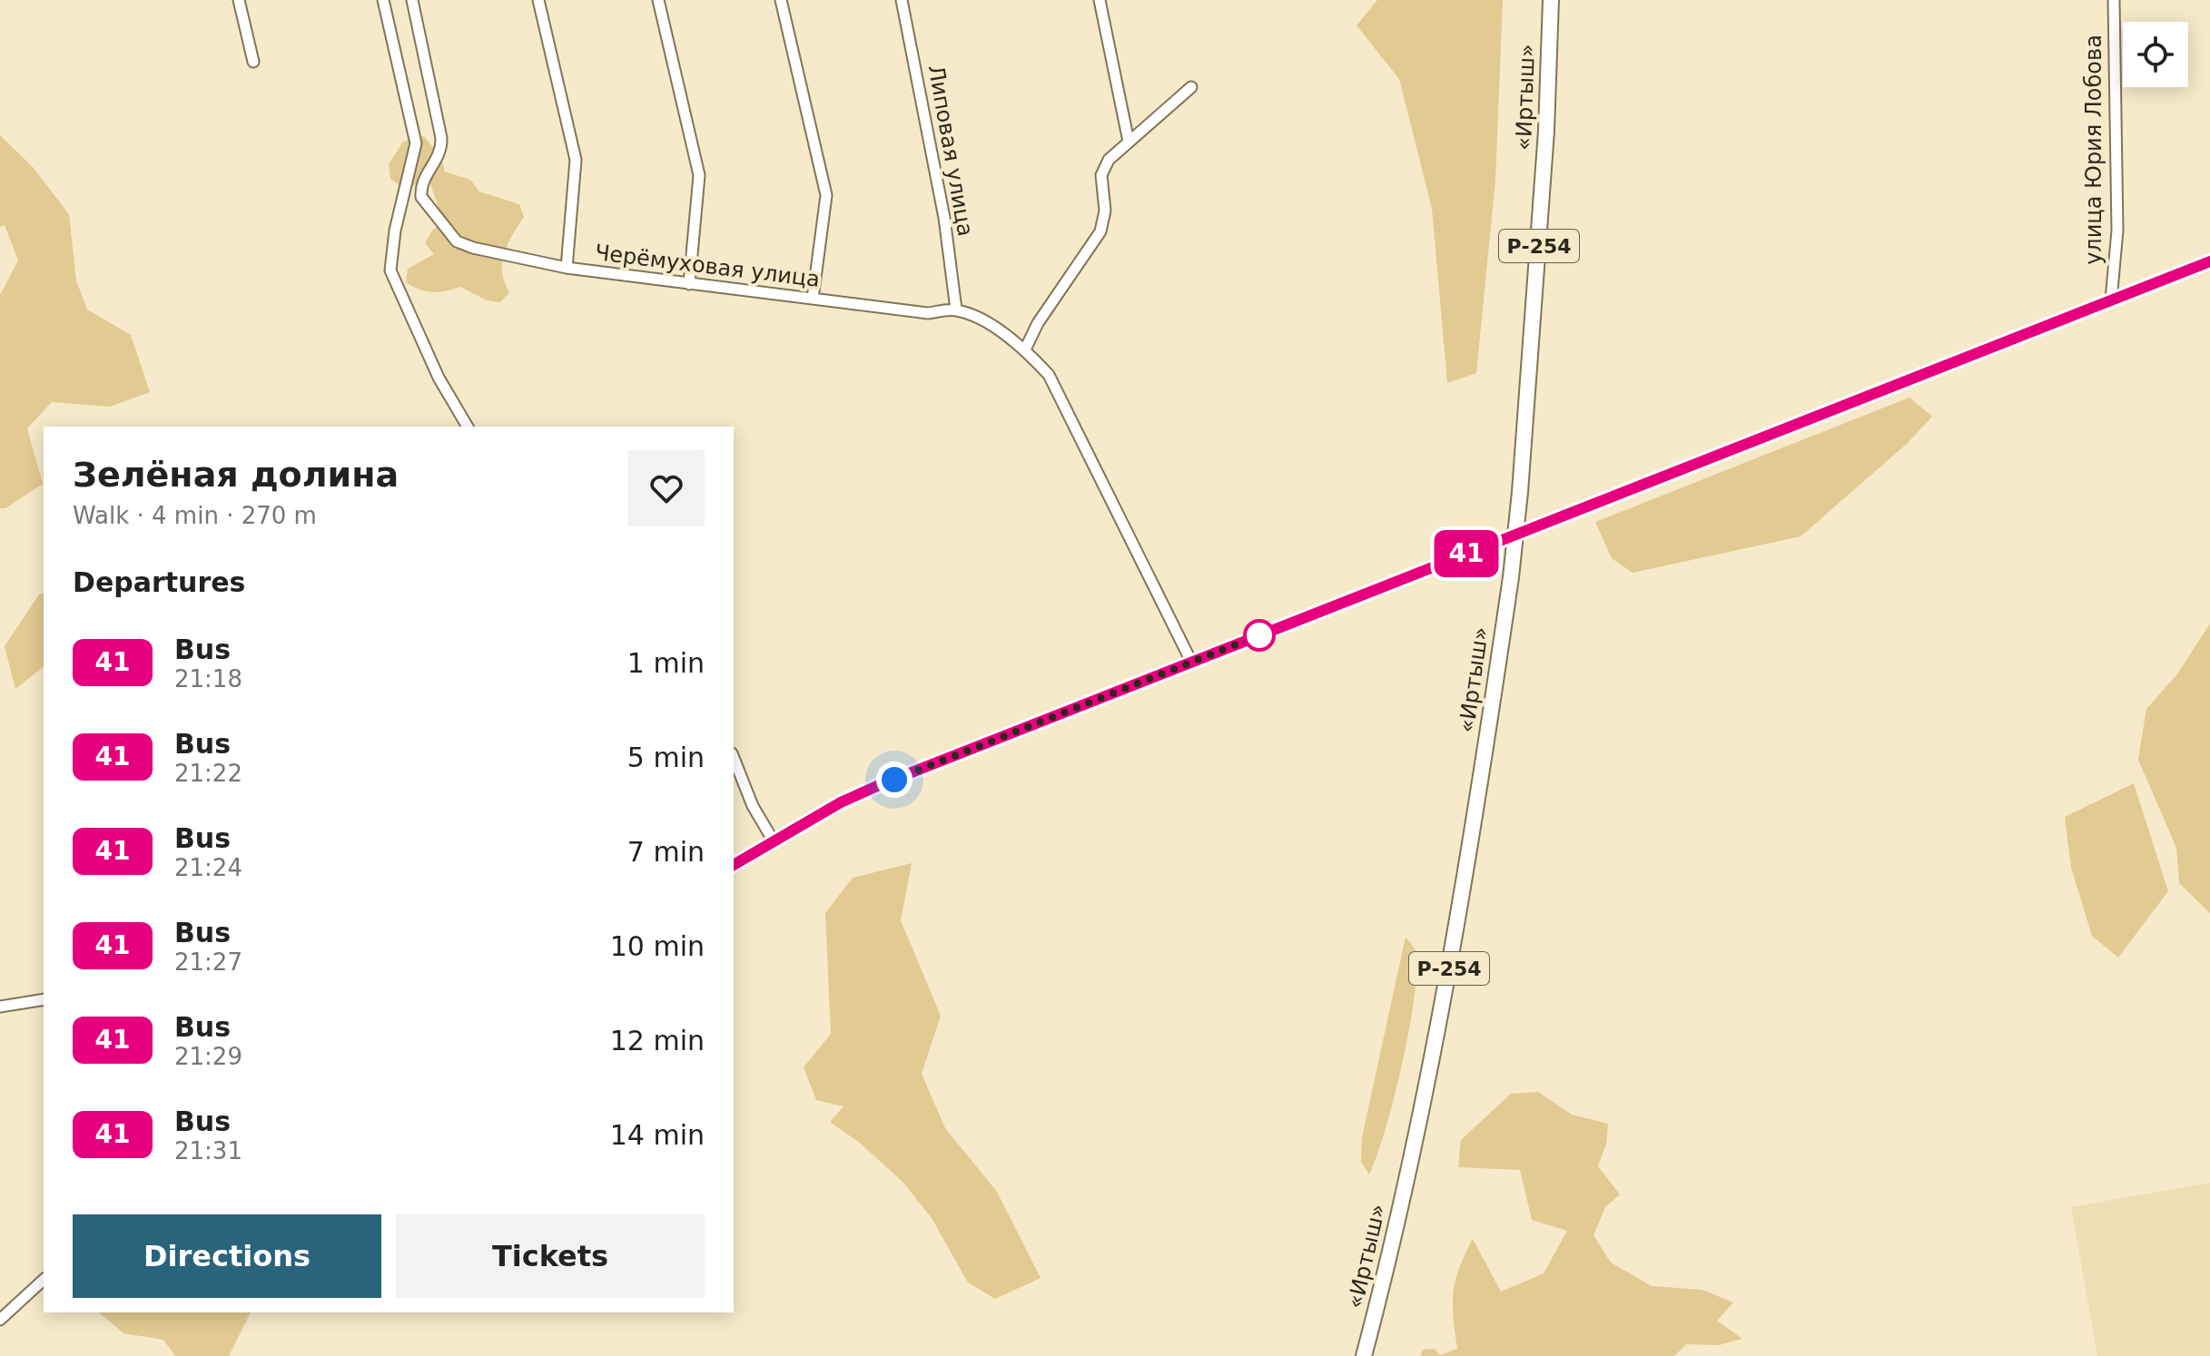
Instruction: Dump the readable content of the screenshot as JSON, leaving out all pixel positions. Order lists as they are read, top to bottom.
{
  "streets": {
    "highway": ["«Иртыш»", "Р-254"],
    "street": ["улица Юрия Лобова", "Липовая улица", "Черёмуховая улица"]
  },
  "crossings": [
    ["Липовая улица", "Черёмуховая улица"]
  ],
  "lines": ["bus line 41"],
  "page": {
    "on_map": "41",
    "heading": [
      ["Зелёная долина", "Walk · 4 min · 270 m"],
      "Departures"
    ],
    "list": [
      {
        "mark": "41",
        "name": "Bus",
        "note": "21:18",
        "value": "1 min"
      },
      {
        "mark": "41",
        "name": "Bus",
        "note": "21:22",
        "value": "5 min"
      },
      {
        "mark": "41",
        "name": "Bus",
        "note": "21:24",
        "value": "7 min"
      },
      {
        "mark": "41",
        "name": "Bus",
        "note": "21:27",
        "value": "10 min"
      },
      {
        "mark": "41",
        "name": "Bus",
        "note": "21:29",
        "value": "12 min"
      },
      {
        "mark": "41",
        "name": "Bus",
        "note": "21:31",
        "value": "14 min"
      }
    ],
    "buttons": ["Directions", "Tickets"]
  }
}
